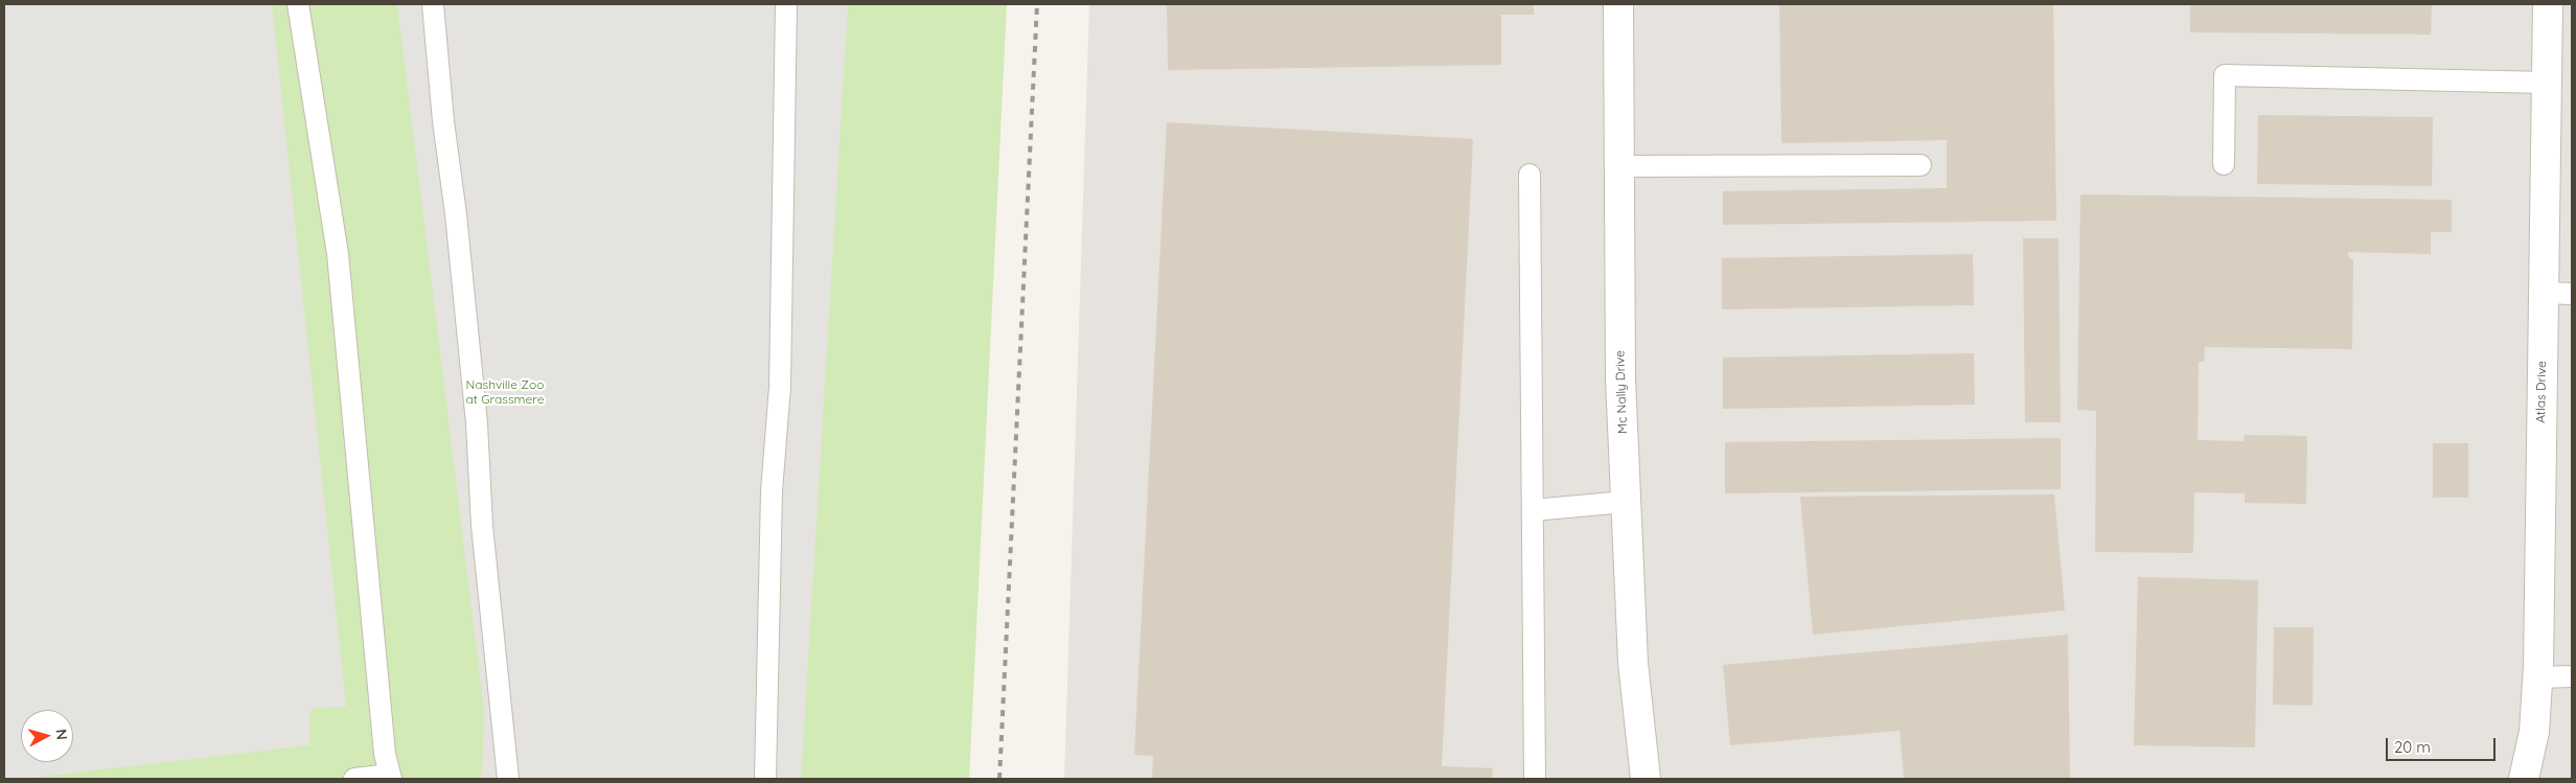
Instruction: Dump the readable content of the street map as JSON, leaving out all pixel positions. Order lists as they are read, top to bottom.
{
  "streets": {
    "street": ["Mc Nally Drive", "Atlas Drive"]
  },
  "parks": ["Nashville Zoo at Grassmere"],
  "scale_bar": "20 m",
  "north": "right"
}
